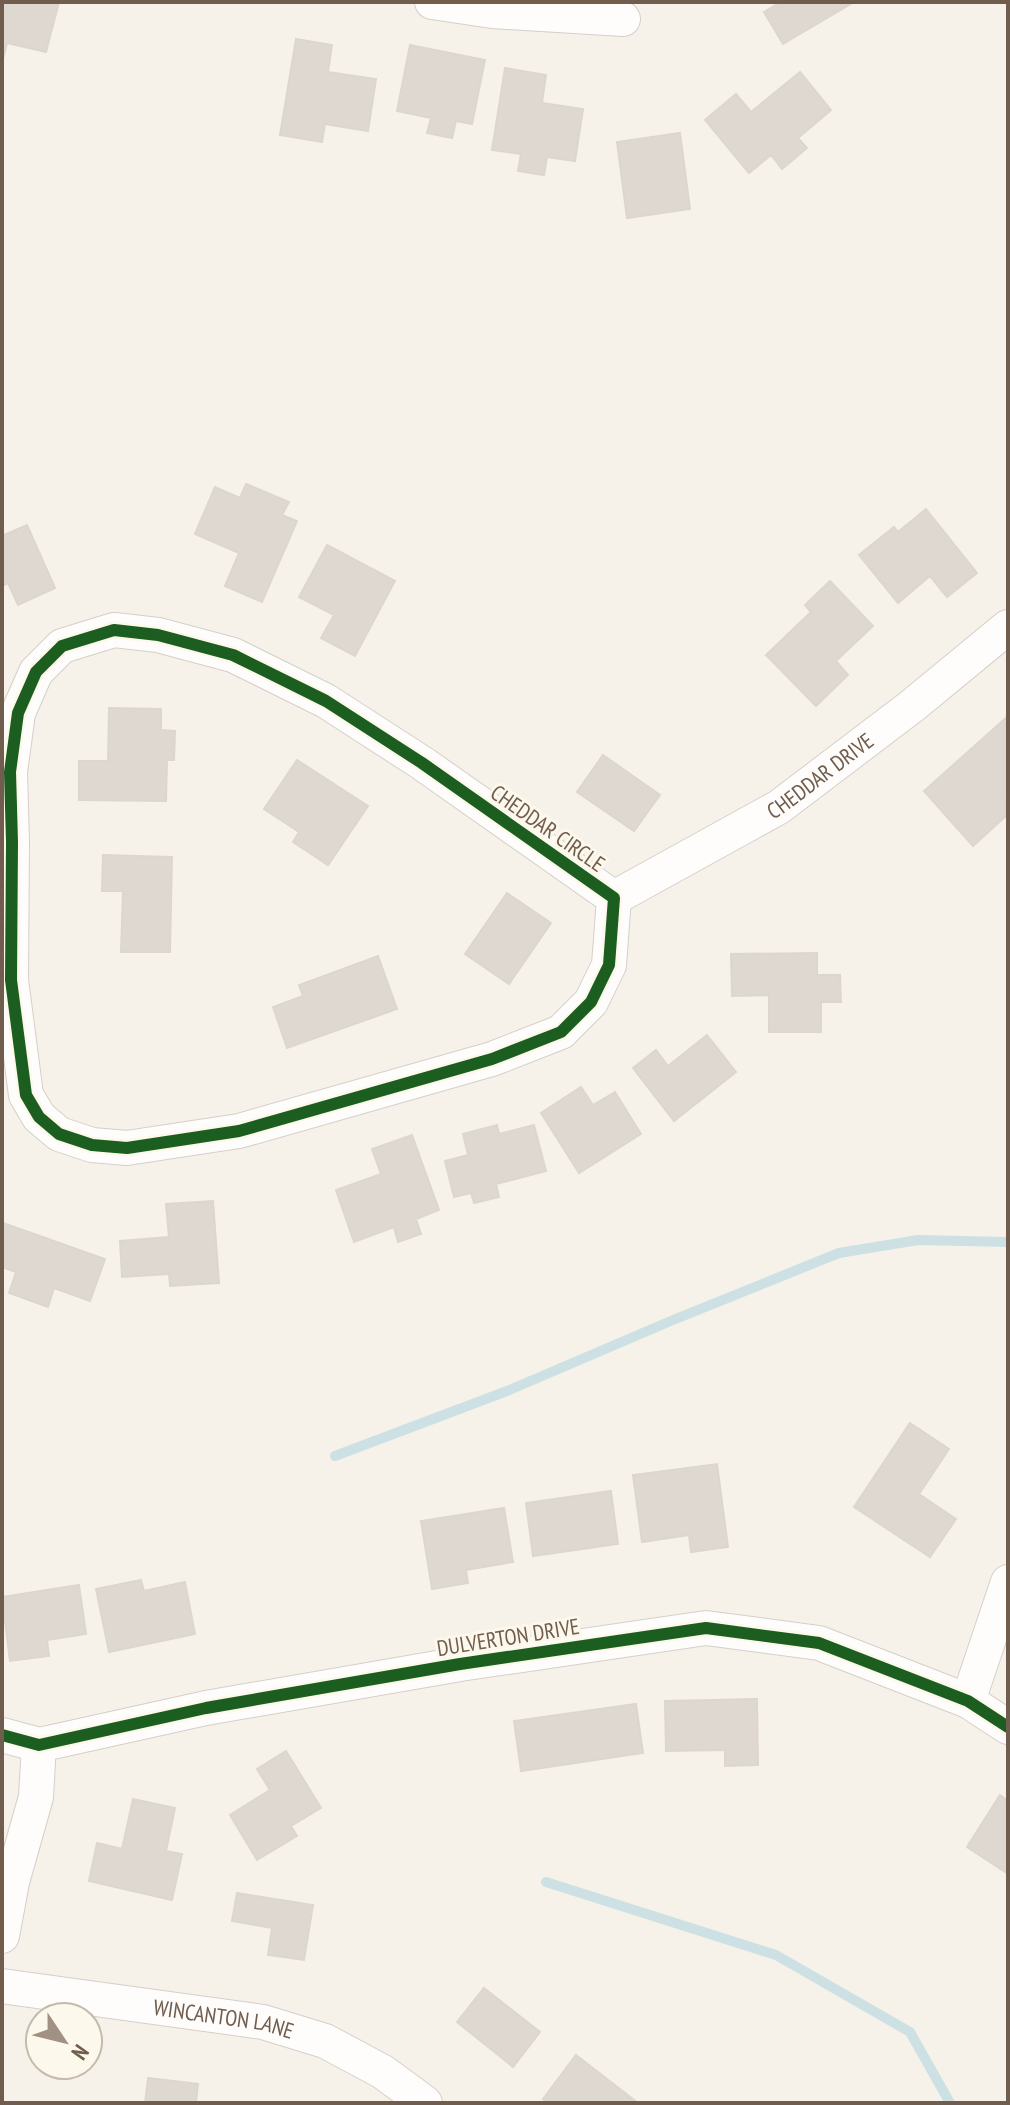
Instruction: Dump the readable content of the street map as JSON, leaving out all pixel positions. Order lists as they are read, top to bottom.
{
  "streets": {
    "street": [
      "CHEDDAR DRIVE",
      "CHEDDAR CIRCLE",
      "DULVERTON DRIVE",
      "WINCANTON LANE"
    ]
  },
  "crossings": [
    ["CHEDDAR DRIVE", "CHEDDAR CIRCLE"]
  ],
  "north": "bottom right"
}
